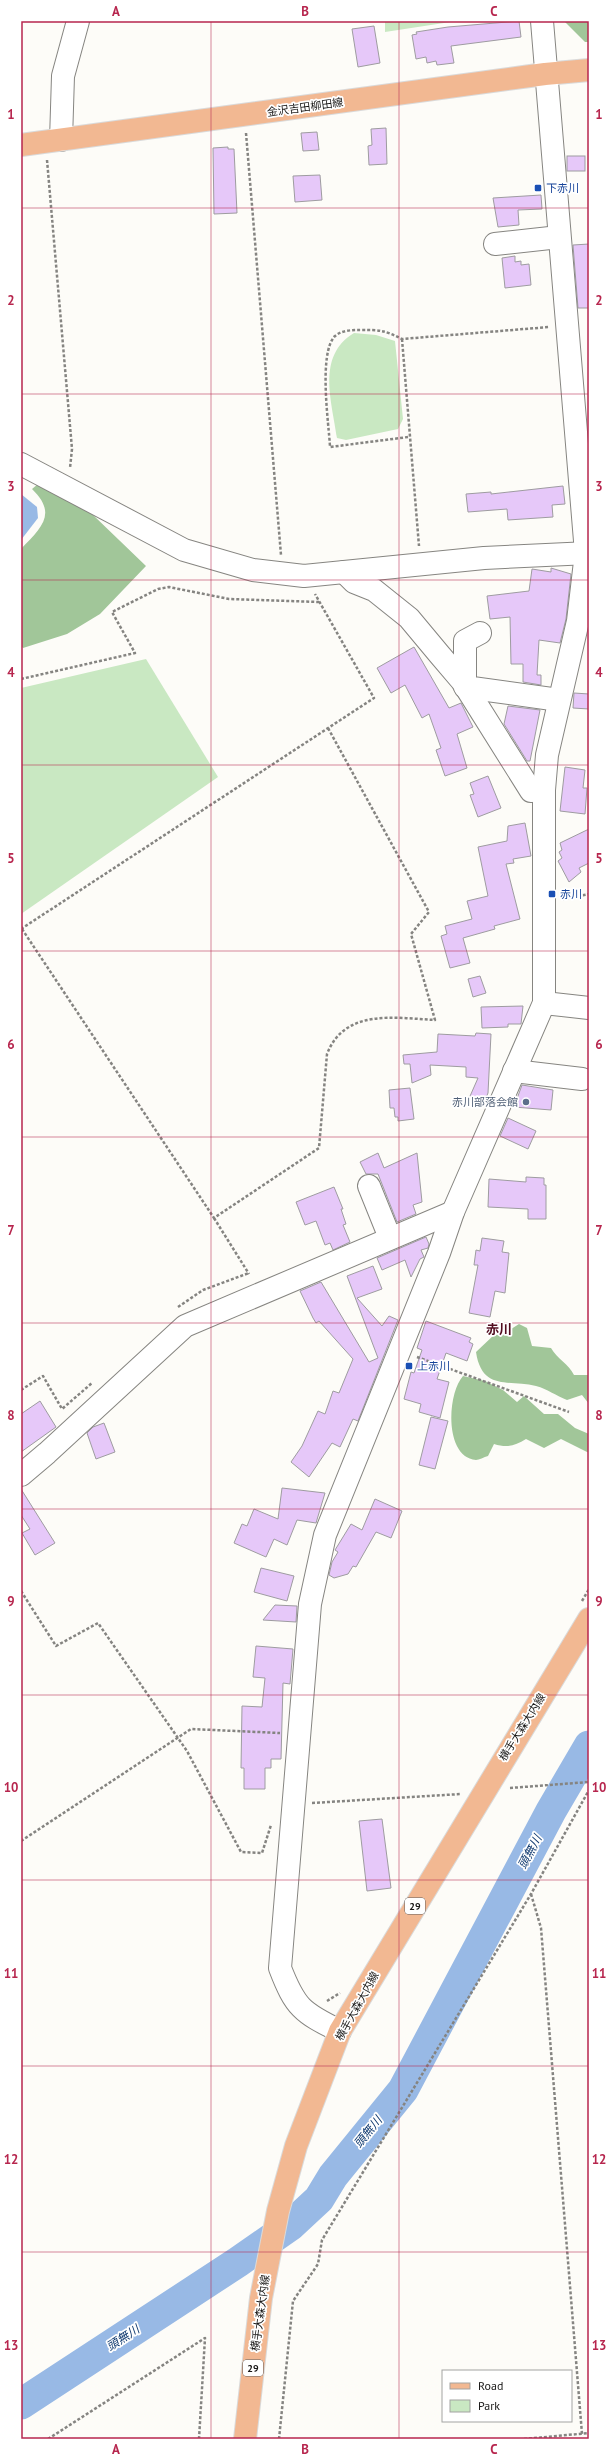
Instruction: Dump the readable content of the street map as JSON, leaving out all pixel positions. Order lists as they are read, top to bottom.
{
  "streets": {
    "main road": ["金沢吉田柳田線", "横手大森大内線", "29"]
  },
  "districts": ["赤川"],
  "water": ["頭無川"],
  "places": {
    "transit": ["下赤川", "赤川", "上赤川"],
    "other": ["赤川部落会館"]
  },
  "legend": ["Road", "Park"],
  "grid": {
    "columns": ["A", "B", "C"],
    "rows": [
      "1",
      "2",
      "3",
      "4",
      "5",
      "6",
      "7",
      "8",
      "9",
      "10",
      "11",
      "12",
      "13"
    ]
  }
}
